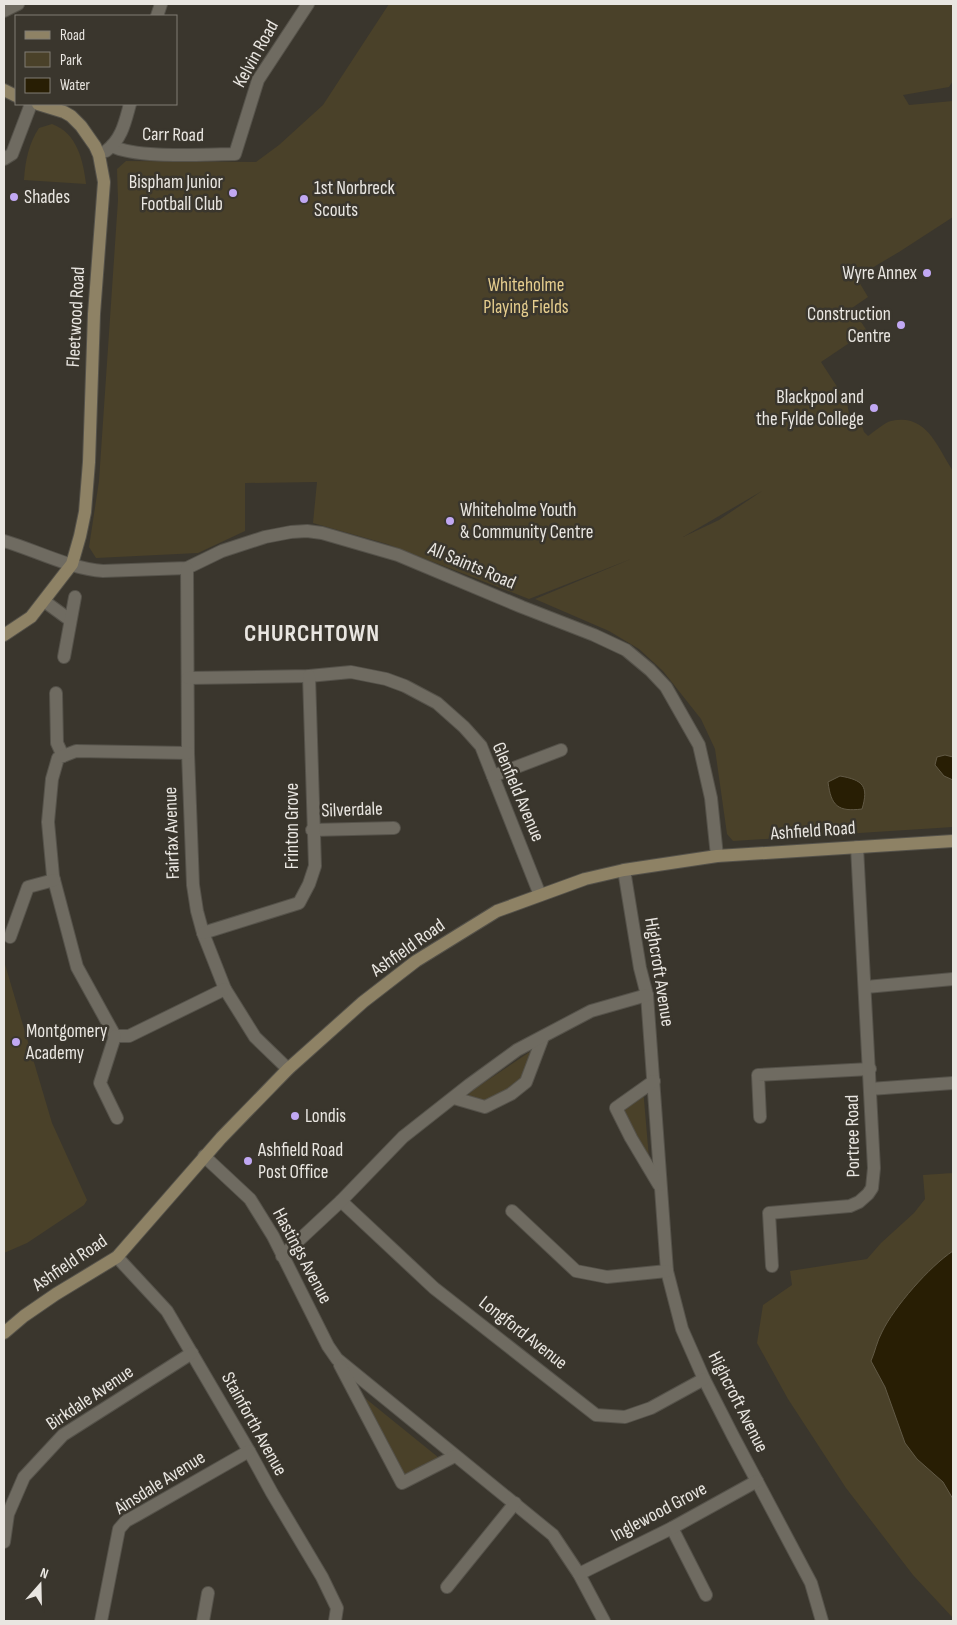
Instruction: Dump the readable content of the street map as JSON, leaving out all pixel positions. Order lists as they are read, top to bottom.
{
  "streets": {
    "street": [
      "Kelvin Road",
      "Carr Road",
      "Fleetwood Road",
      "All Saints Road",
      "Glenfield Avenue",
      "Silverdale",
      "Frinton Grove",
      "Ashfield Road",
      "Fairfax Avenue",
      "Highcroft Avenue",
      "Portree Road",
      "Hastings Avenue",
      "Longford Avenue",
      "Birkdale Avenue",
      "Stainforth Avenue",
      "Ainsdale Avenue",
      "Inglewood Grove"
    ]
  },
  "crossings": [
    ["Kelvin Road", "Carr Road"],
    ["Fleetwood Road", "All Saints Road"],
    ["All Saints Road", "Ashfield Road"],
    ["All Saints Road", "Fairfax Avenue"],
    ["Glenfield Avenue", "Frinton Grove"],
    ["Glenfield Avenue", "Ashfield Road"],
    ["Glenfield Avenue", "Fairfax Avenue"],
    ["Silverdale", "Frinton Grove"],
    ["Frinton Grove", "Fairfax Avenue"],
    ["Ashfield Road", "Fairfax Avenue"],
    ["Ashfield Road", "Highcroft Avenue"],
    ["Ashfield Road", "Portree Road"],
    ["Ashfield Road", "Hastings Avenue"],
    ["Ashfield Road", "Stainforth Avenue"],
    ["Highcroft Avenue", "Longford Avenue"],
    ["Highcroft Avenue", "Inglewood Grove"],
    ["Hastings Avenue", "Inglewood Grove"],
    ["Birkdale Avenue", "Stainforth Avenue"],
    ["Stainforth Avenue", "Ainsdale Avenue"]
  ],
  "districts": ["CHURCHTOWN"],
  "parks": ["Whiteholme Playing Fields"],
  "places": [
    "Bispham Junior Football Club",
    "Shades",
    "1st Norbreck Scouts",
    "Wyre Annex",
    "Construction Centre",
    "Blackpool and the Fylde College",
    "Whiteholme Youth & Community Centre",
    "Montgomery Academy",
    "Londis",
    "Ashfield Road Post Office"
  ],
  "legend": ["Road", "Park", "Water"],
  "north": "top"
}
